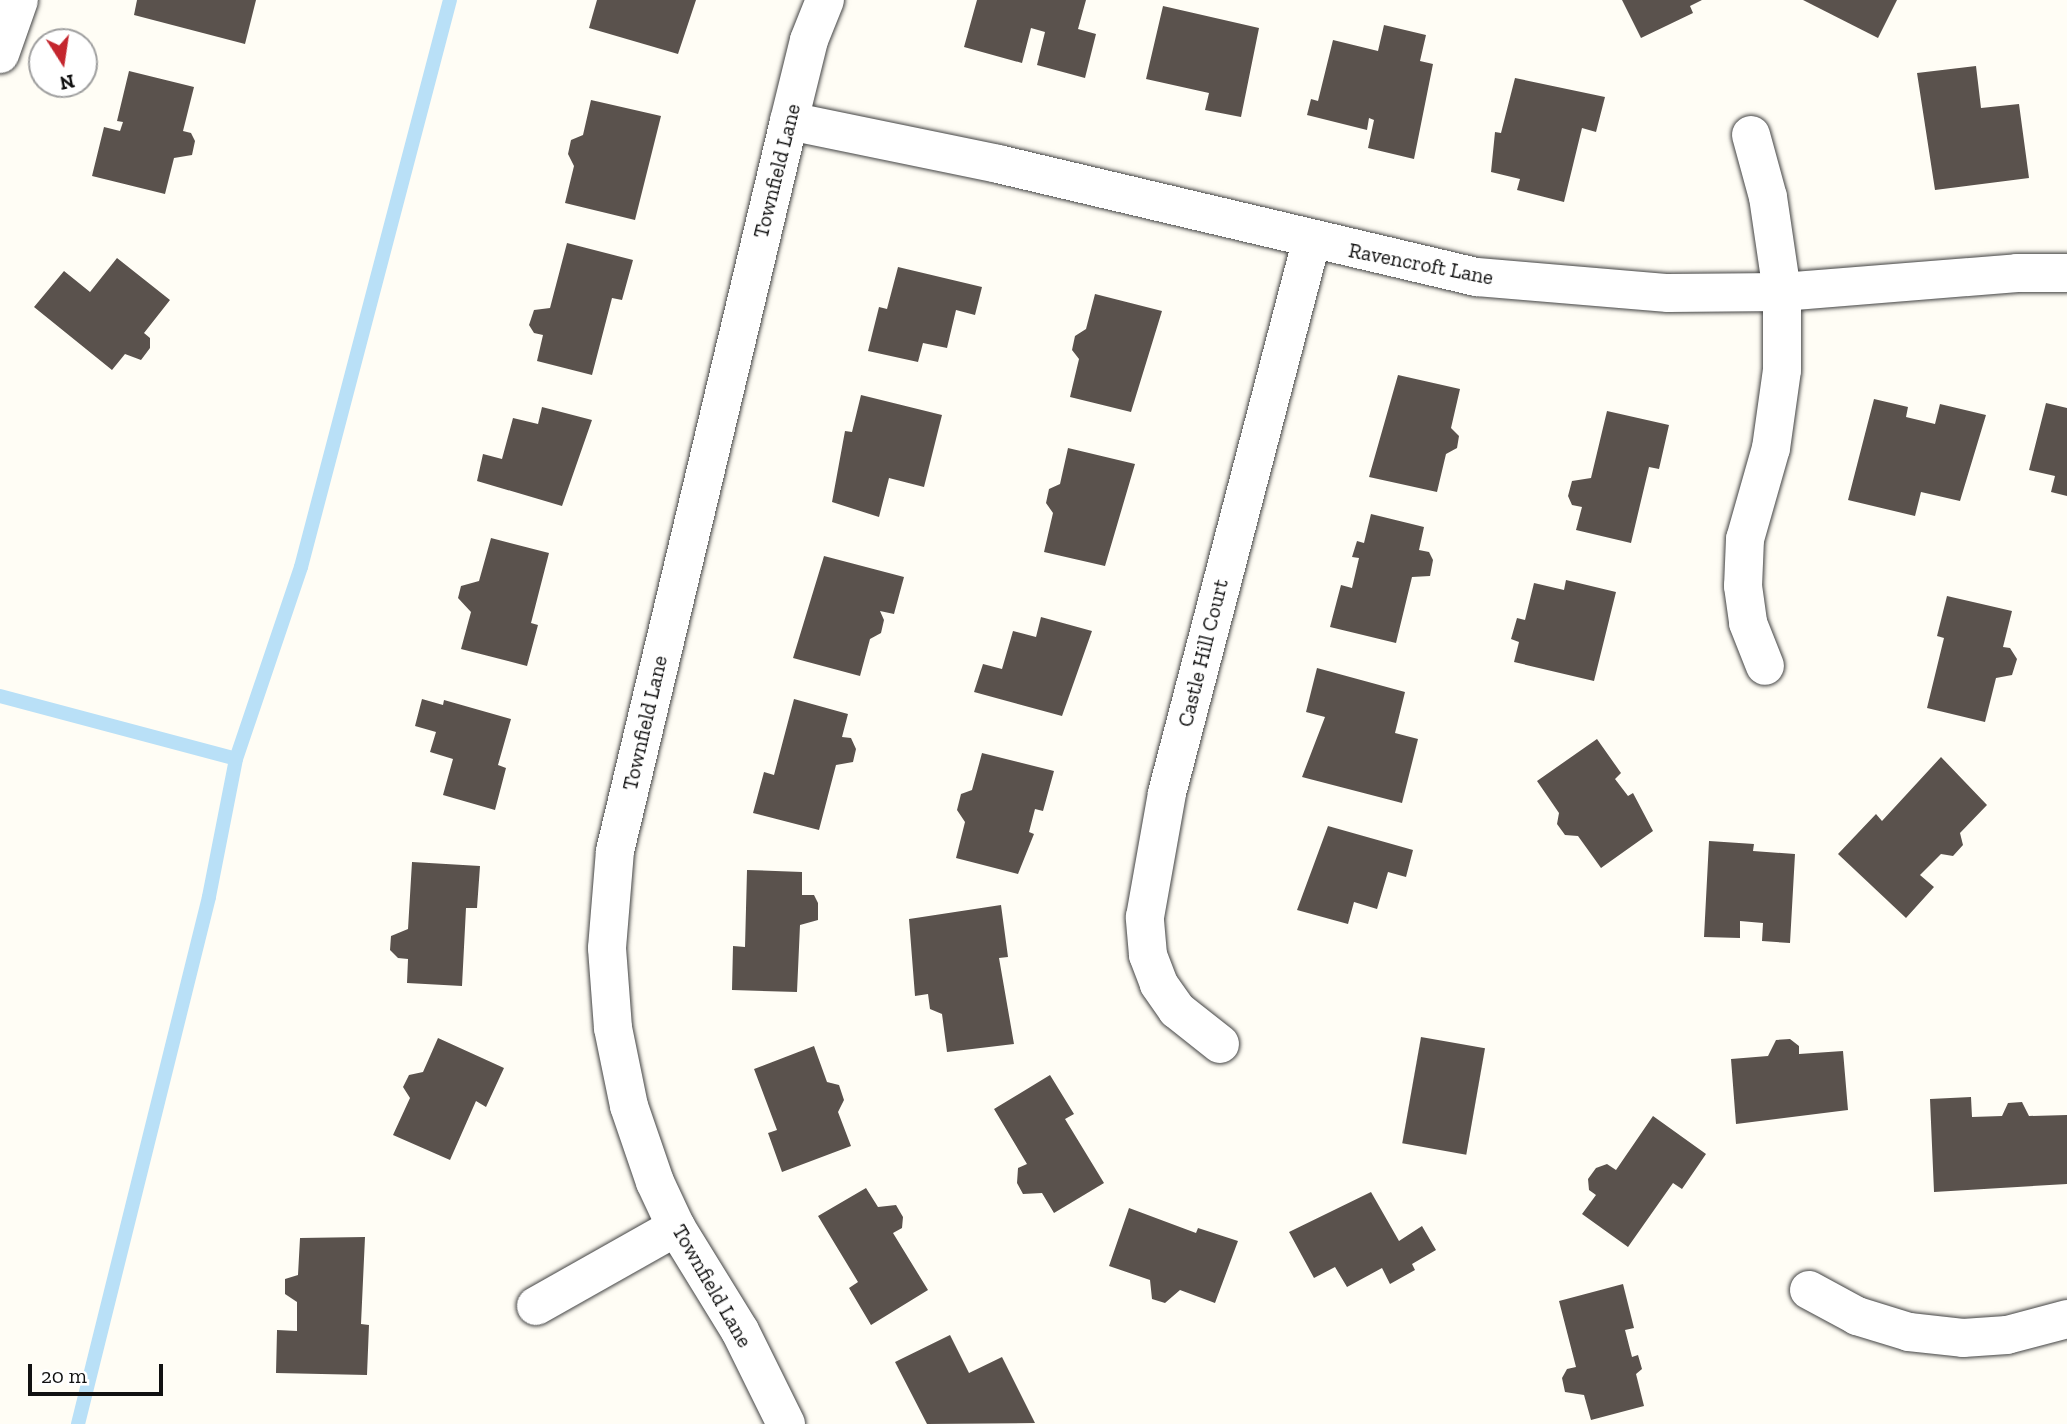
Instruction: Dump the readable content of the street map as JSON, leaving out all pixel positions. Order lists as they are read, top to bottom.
{
  "streets": {
    "street": ["Townfield Lane", "Ravencroft Lane", "Castle Hill Court"]
  },
  "crossings": [
    ["Townfield Lane", "Ravencroft Lane"],
    ["Ravencroft Lane", "Castle Hill Court"]
  ],
  "scale_bar": "20 m",
  "north": "bottom"
}
